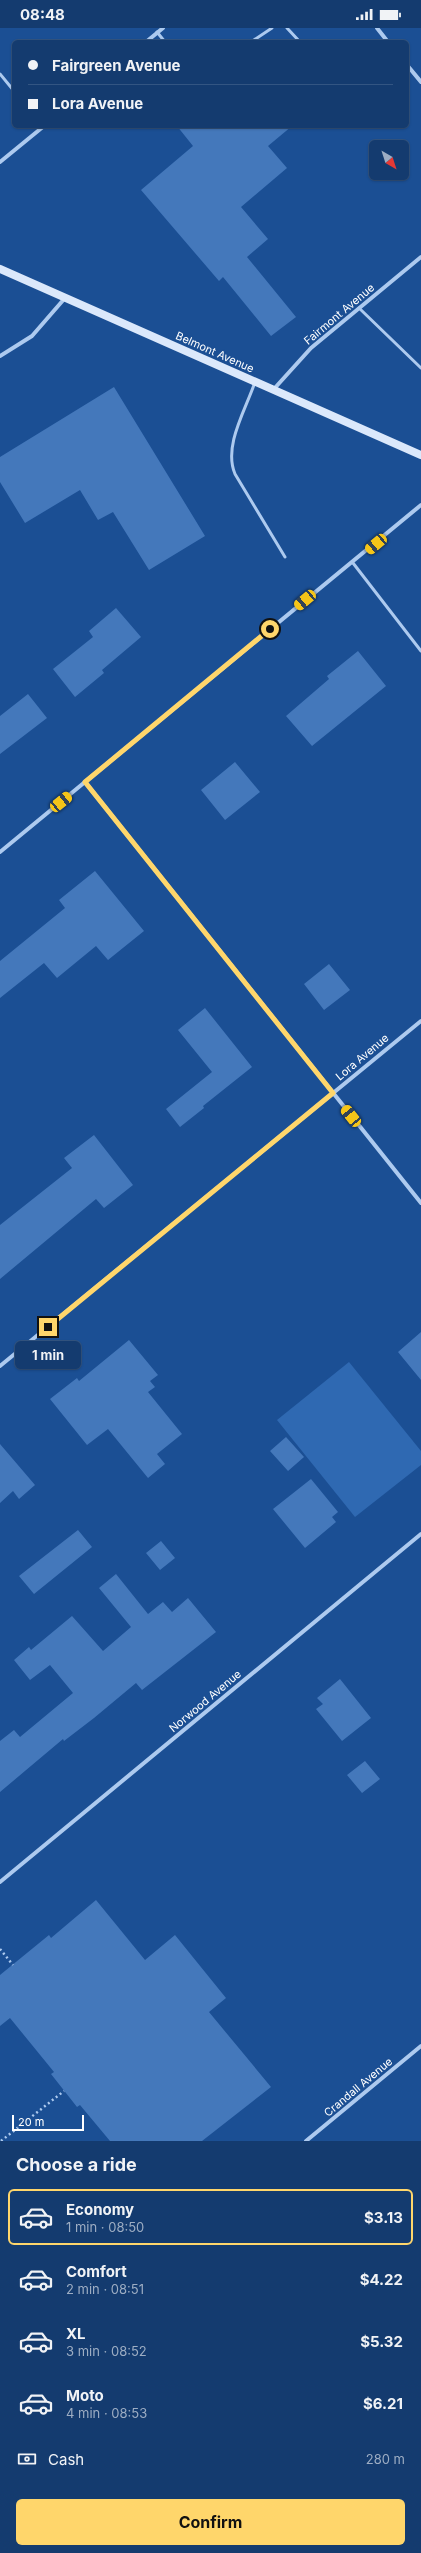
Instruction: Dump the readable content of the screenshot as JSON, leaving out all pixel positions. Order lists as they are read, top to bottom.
{
  "streets": {
    "main road": ["Belmont Avenue"],
    "street": [
      "Fairmont Avenue",
      "Lora Avenue",
      "Norwood Avenue",
      "Crandall Avenue"
    ]
  },
  "crossings": [
    ["Fairmont Avenue", "Belmont Avenue"]
  ],
  "scale_bar": "20 m",
  "north": "bottom right",
  "page": {
    "status": "08:48",
    "banner": ["Fairgreen Avenue", "Lora Avenue"],
    "bubble": "1 min",
    "scale": "20 m",
    "heading": "Choose a ride",
    "list": [
      {
        "name": "Economy",
        "note": "1 min · 08:50",
        "value": "$3.13"
      },
      {
        "name": "Comfort",
        "note": "2 min · 08:51",
        "value": "$4.22"
      },
      {
        "name": "XL",
        "note": "3 min · 08:52",
        "value": "$5.32"
      },
      {
        "name": "Moto",
        "note": "4 min · 08:53",
        "value": "$6.21"
      }
    ],
    "pay": ["Cash", "280 m"],
    "buttons": "Confirm"
  }
}
